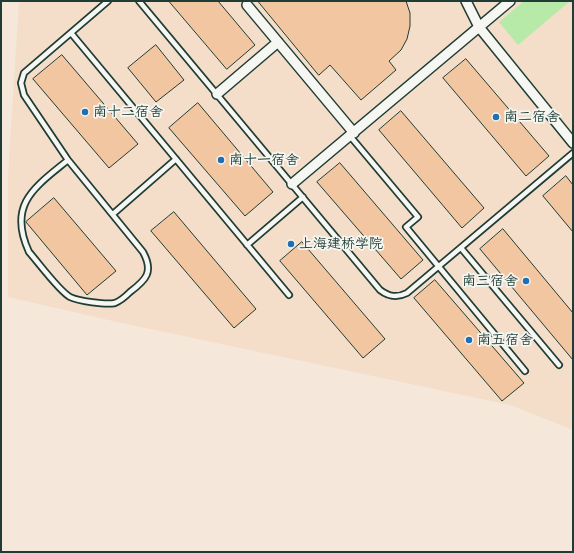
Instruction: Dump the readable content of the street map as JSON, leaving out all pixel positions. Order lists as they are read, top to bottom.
{
  "places": [
    "南十二宿舍",
    "南二宿舍",
    "南十一宿舍",
    "上海建桥学院",
    "南三宿舍",
    "南五宿舍"
  ]
}
